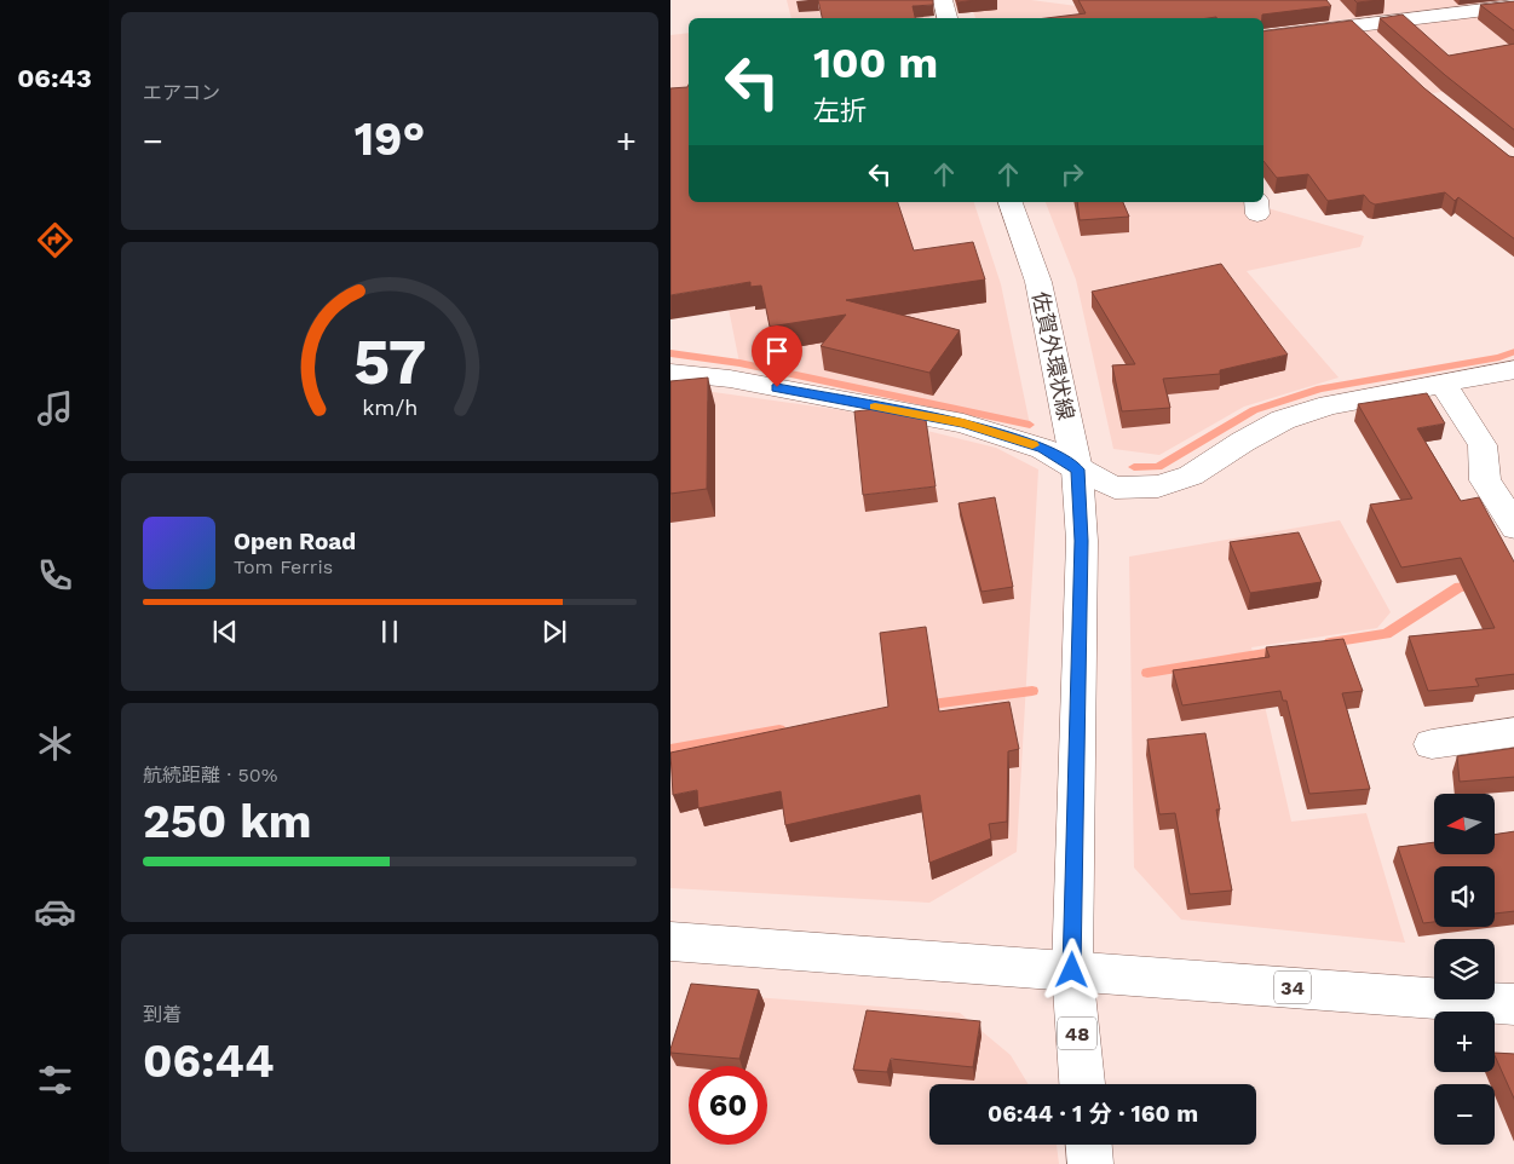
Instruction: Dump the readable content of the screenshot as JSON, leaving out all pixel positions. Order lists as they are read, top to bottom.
{
  "streets": {
    "main road": ["佐賀外環状線", "34", "48"]
  },
  "crossings": [
    ["佐賀外環状線", "34"]
  ],
  "north": "left",
  "page": {
    "tabs": "06:43",
    "tile": [
      "エアコン",
      ["航続距離 · 50%", "250 km"],
      ["到着", "06:44"]
    ],
    "turn": ["100 m", "左折"],
    "heat": ["−", "19°", "+"],
    "song": ["Open Road", "Tom Ferris"],
    "map_buttons": ["+", "−"],
    "limit": "60",
    "trip": "06:44 · 1 分 · 160 m",
    "gauge": ["57", "km/h"]
  }
}
